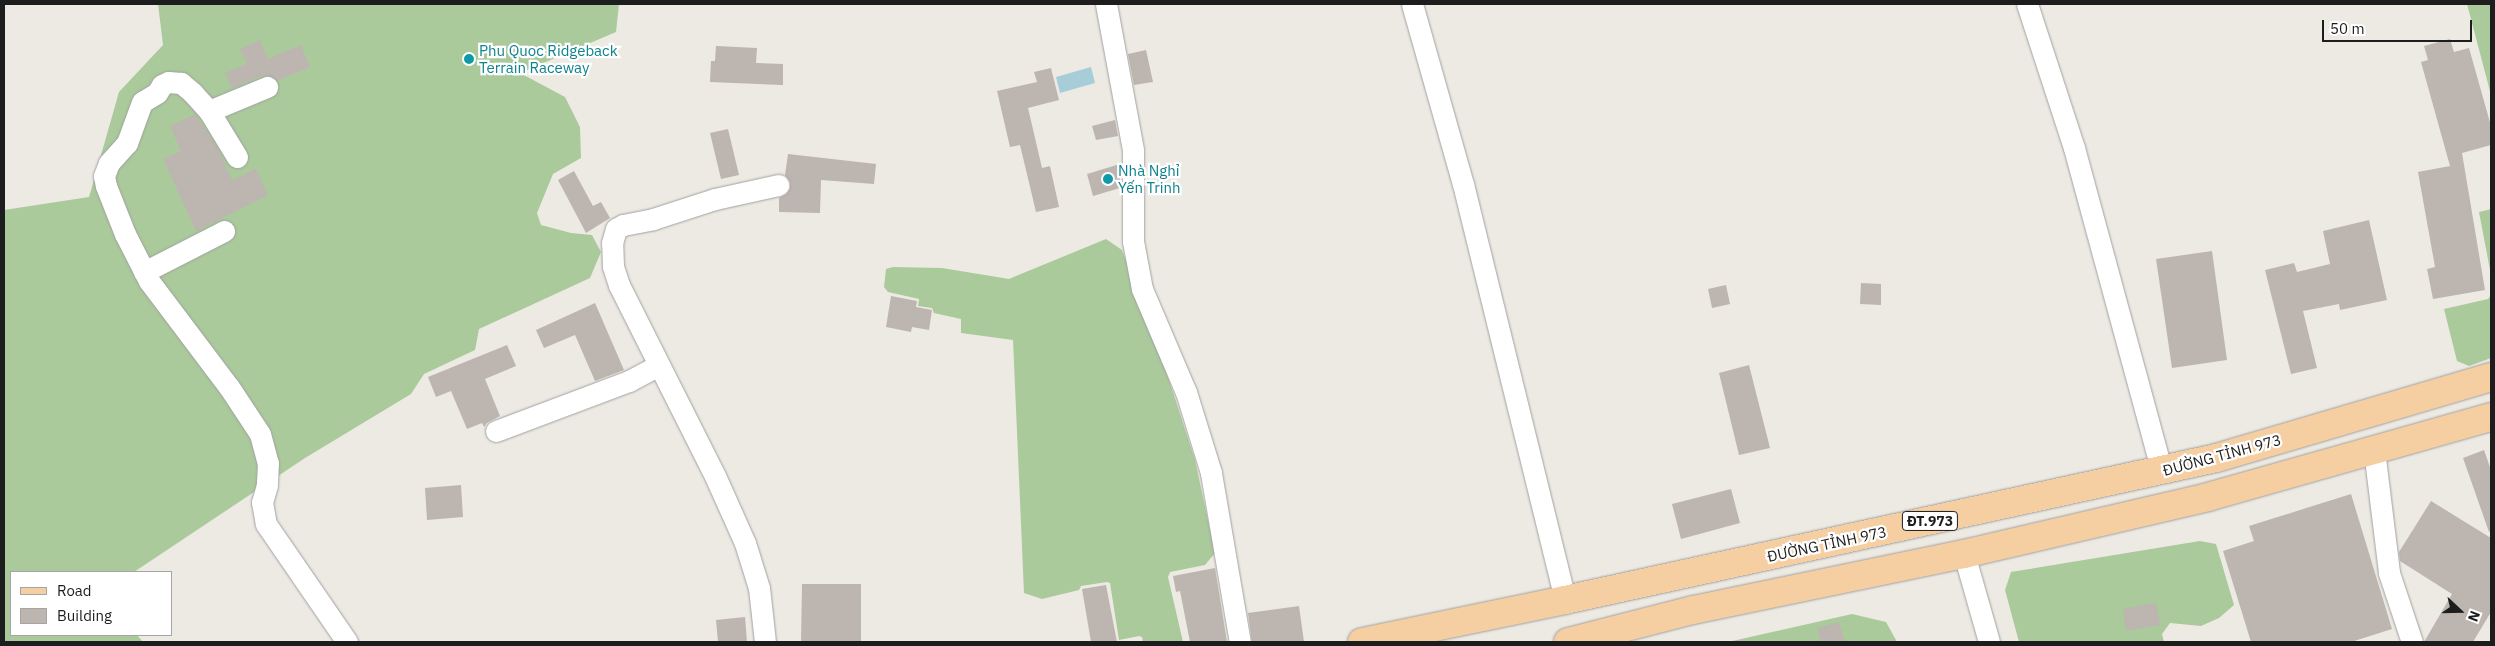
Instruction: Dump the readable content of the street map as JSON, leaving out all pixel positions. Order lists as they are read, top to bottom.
{
  "streets": {
    "main road": ["ĐƯỜNG TỈNH 973", "ĐT.973"]
  },
  "places": ["Phu Quoc Ridgeback Terrain Raceway", "Nhà Nghỉ Yến Trinh"],
  "legend": ["Road", "Building"],
  "scale_bar": "50 m",
  "north": "right"
}
